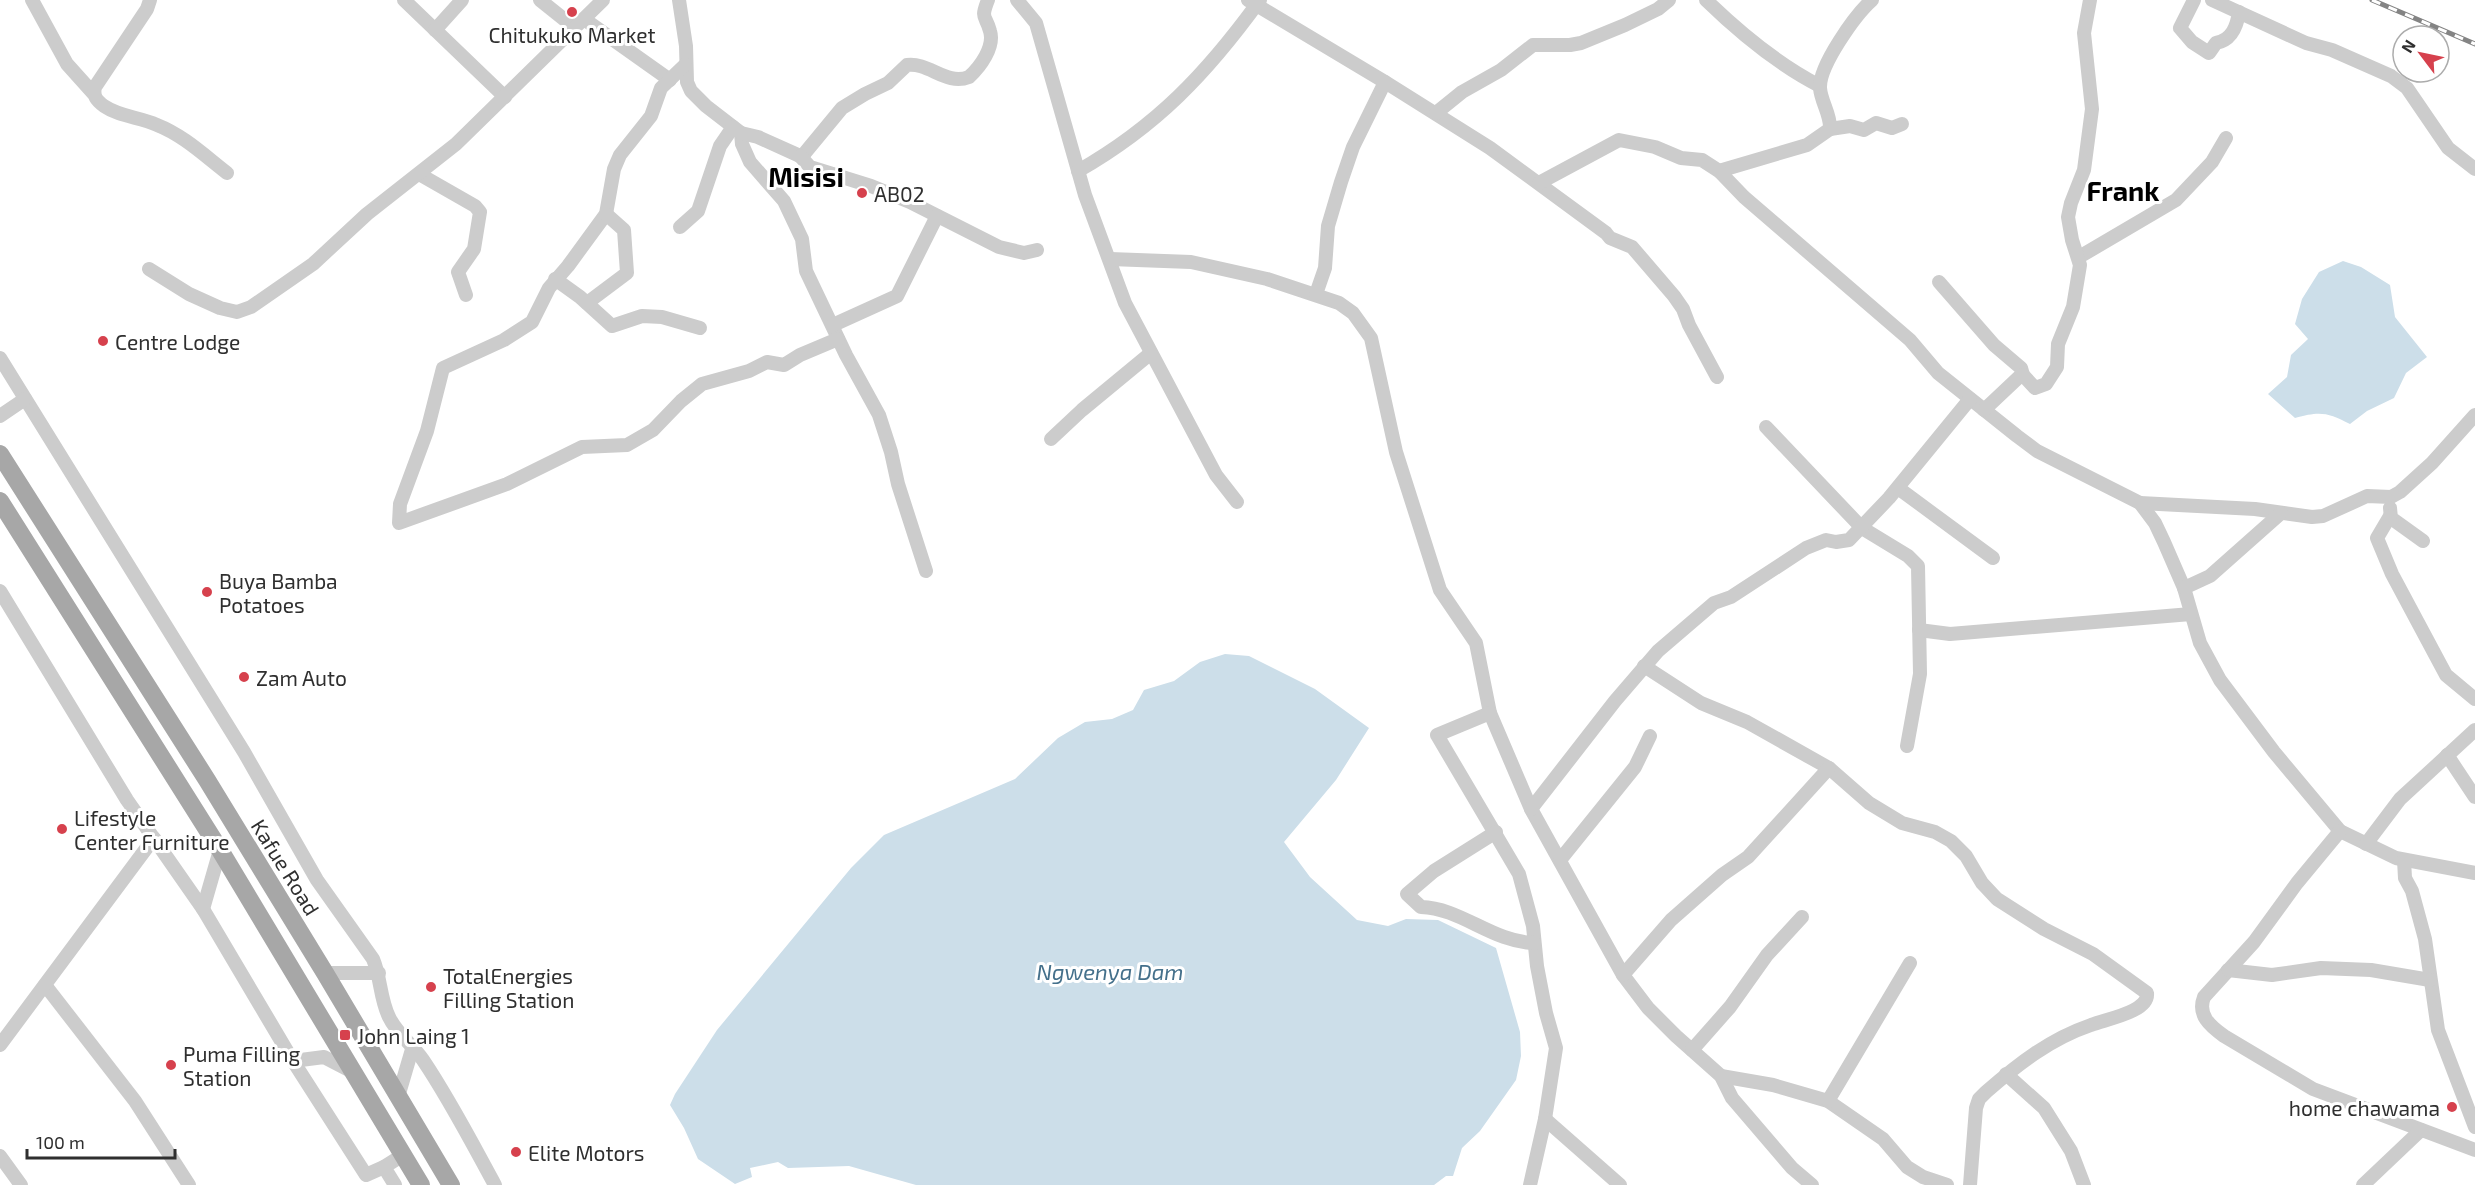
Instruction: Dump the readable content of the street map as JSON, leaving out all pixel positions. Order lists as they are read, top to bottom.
{
  "streets": {
    "main road": ["Kafue Road"]
  },
  "districts": ["Misisi", "Frank"],
  "water": ["Ngwenya Dam"],
  "places": {
    "other": [
      "Chitukuko Market",
      "AB02",
      "Centre Lodge",
      "Buya Bamba Potatoes",
      "Zam Auto",
      "Lifestyle Center Furniture",
      "TotalEnergies Filling Station",
      "Puma Filling Station",
      "home chawama",
      "Elite Motors"
    ],
    "transit": ["John Laing 1"]
  },
  "scale_bar": "100 m",
  "north": "top left"
}
